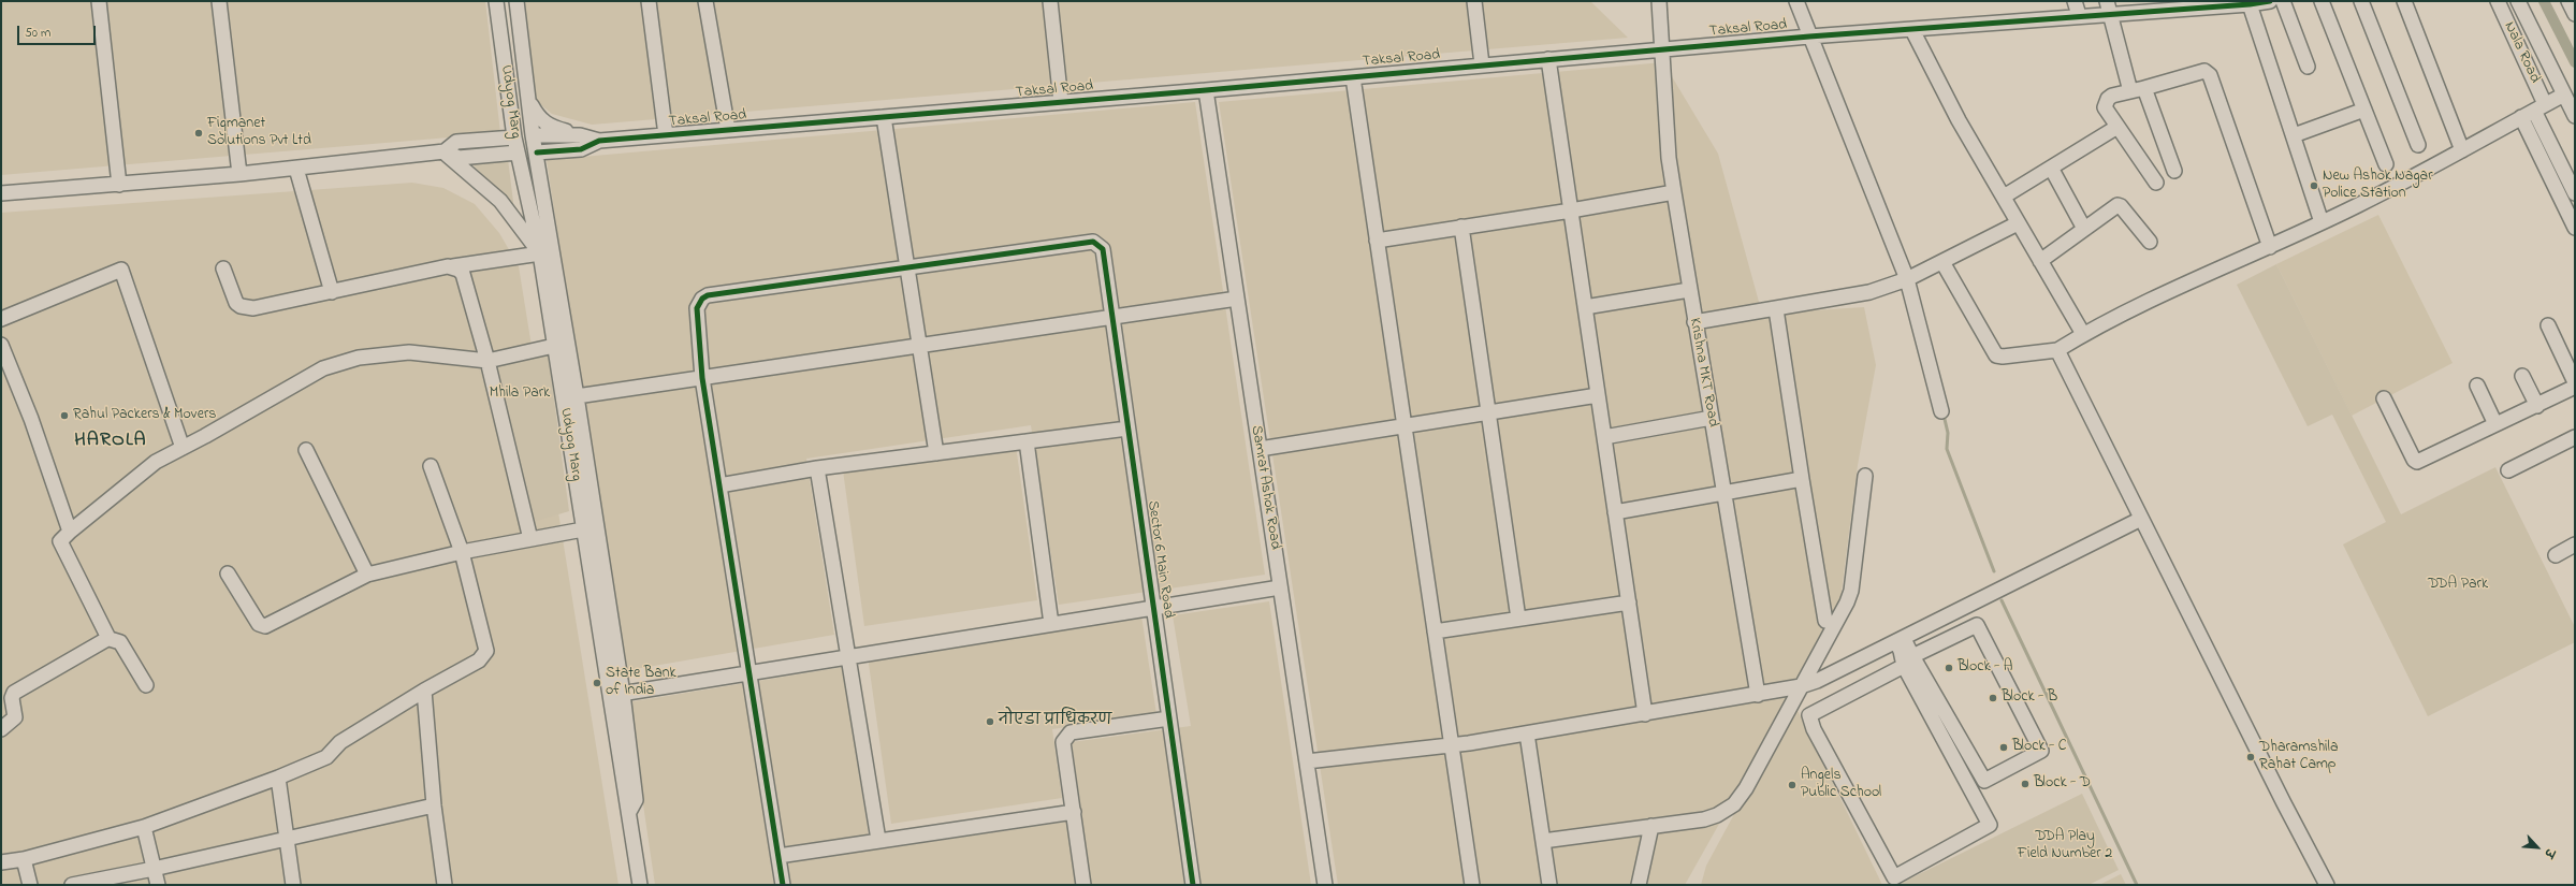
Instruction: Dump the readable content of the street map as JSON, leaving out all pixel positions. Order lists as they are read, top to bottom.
{
  "streets": {
    "street": [
      "Taksal Road",
      "Nala Road",
      "Udyog Marg",
      "Krishna MKT Road",
      "Samrat Ashok Road",
      "Sector 6 Main Road"
    ]
  },
  "crossings": [
    ["Taksal Road", "Udyog Marg"],
    ["Taksal Road", "Krishna MKT Road"],
    ["Taksal Road", "Samrat Ashok Road"]
  ],
  "districts": ["HAROLA"],
  "parks": ["Mhila Park", "DDA Park", "DDA Play Field Number 2"],
  "places": [
    "Figmanet Solutions Pvt Ltd",
    "New Ashok Nagar Police Station",
    "Rahul Packers & Movers",
    "Block - A",
    "State Bank of India",
    "Block - B",
    "नोएडा प्राधिकरण",
    "Block - C",
    "Dharamshila Rahat Camp",
    "Block - D",
    "Angels Public School"
  ],
  "scale_bar": "50 m",
  "north": "bottom right"
}
